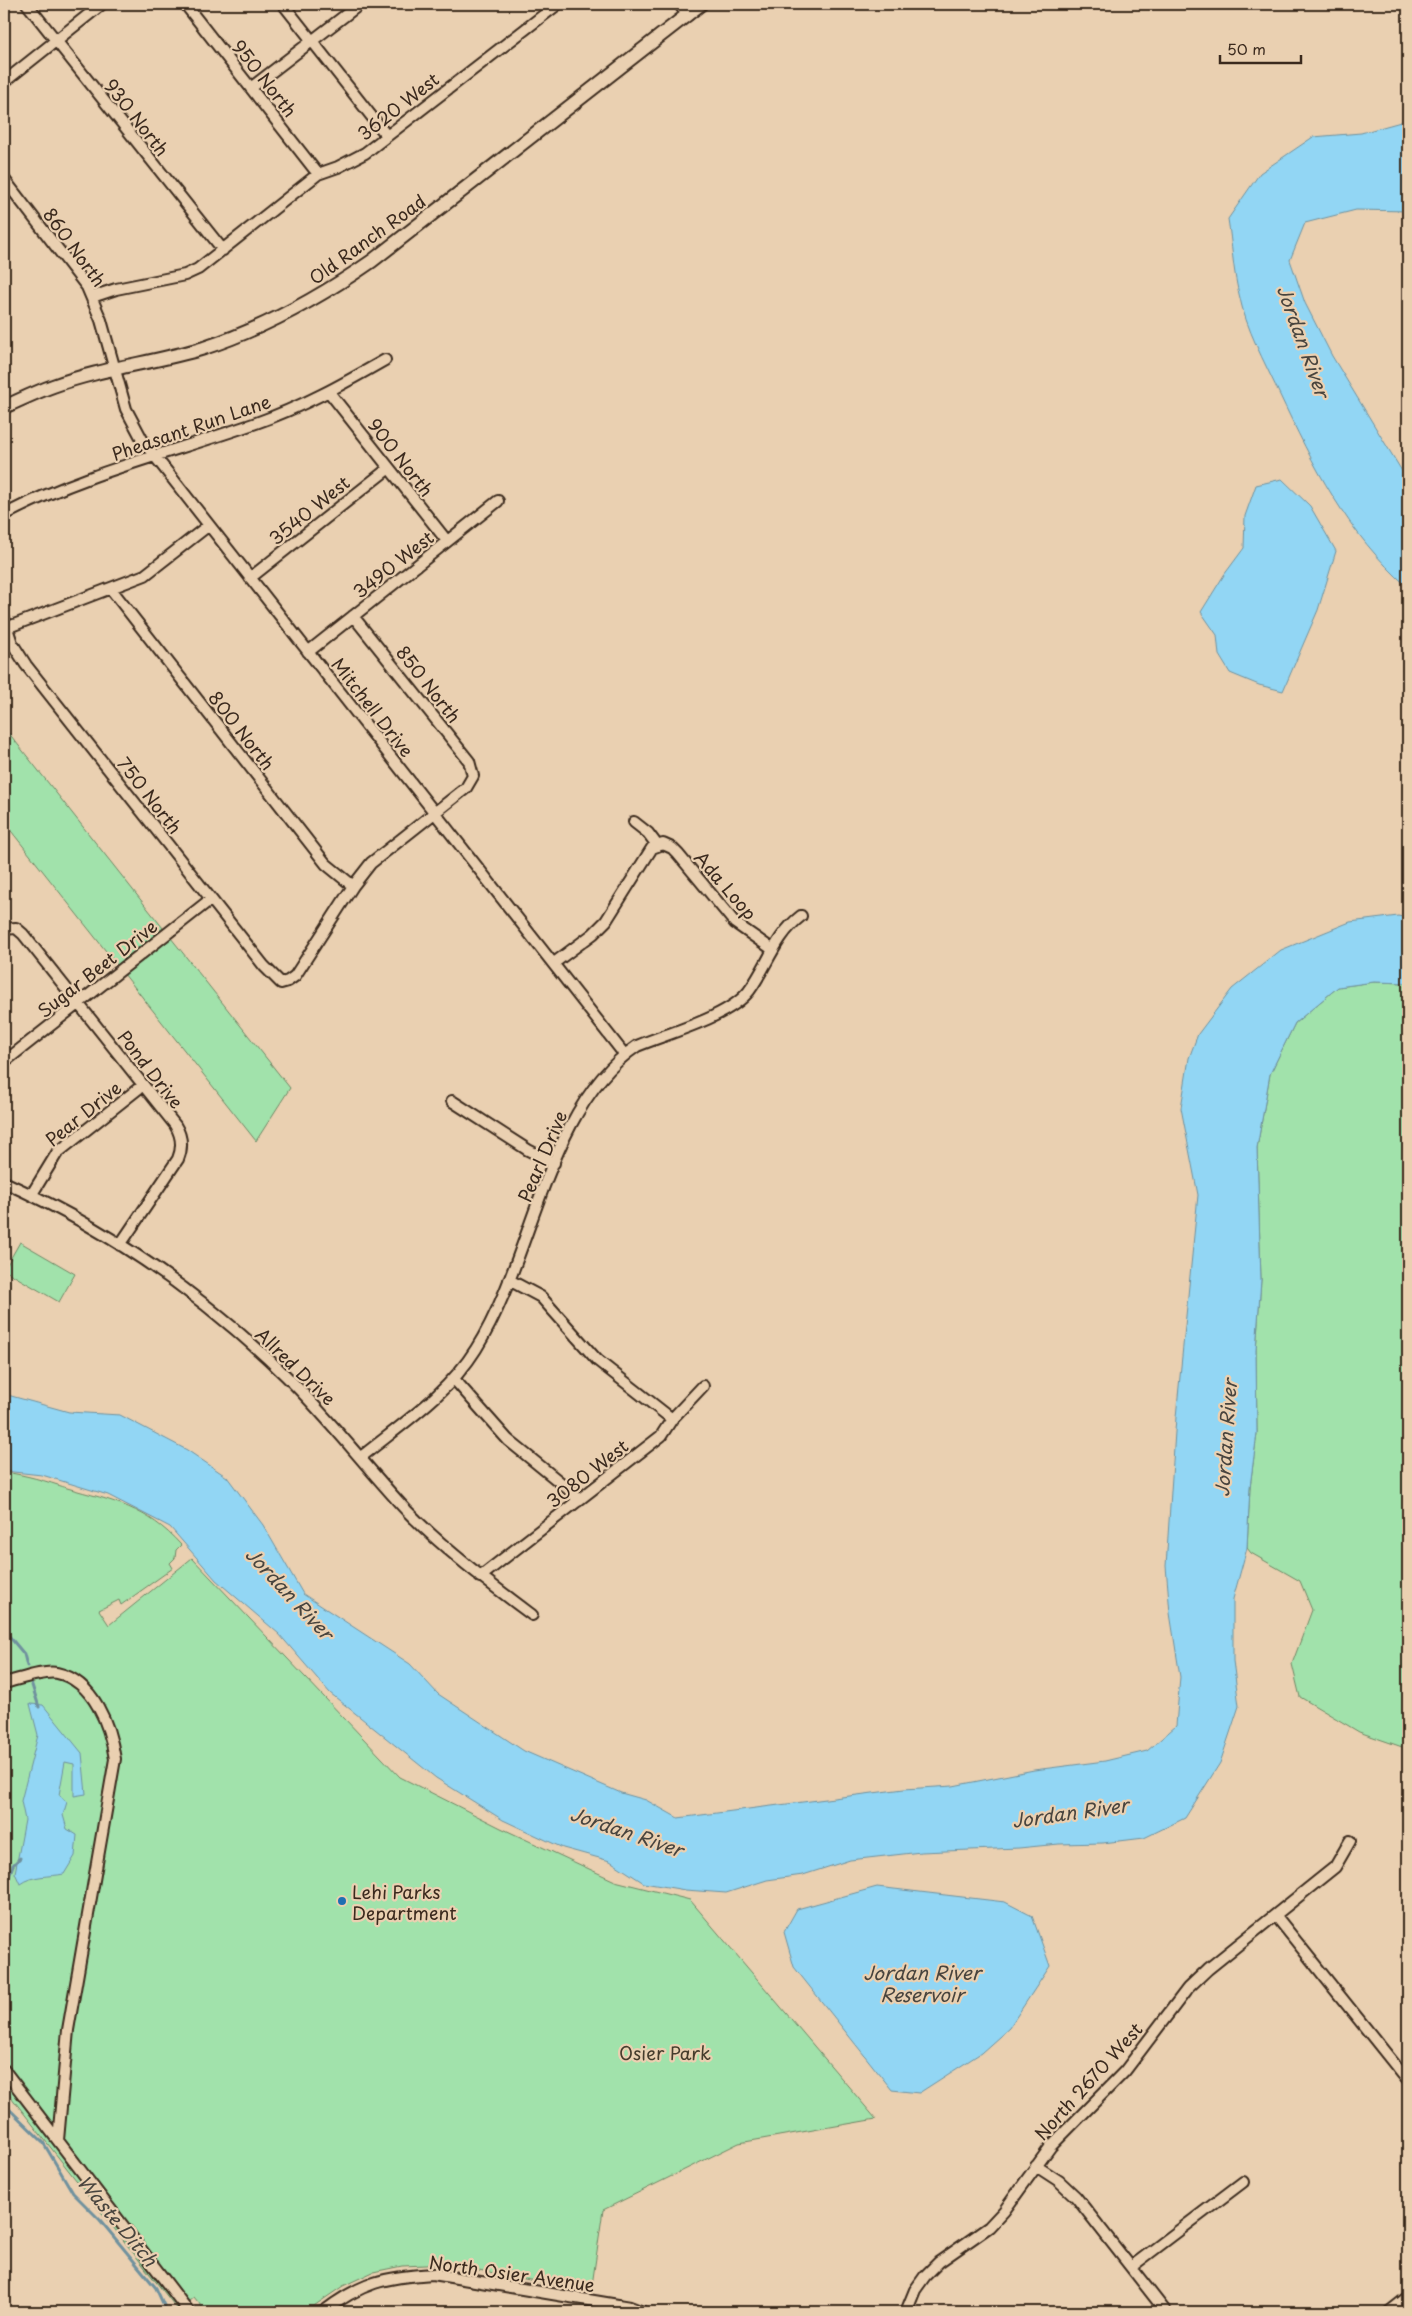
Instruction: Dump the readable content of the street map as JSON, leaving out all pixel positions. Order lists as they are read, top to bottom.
{
  "streets": {
    "street": [
      "950 North",
      "3620 West",
      "930 North",
      "Old Ranch Road",
      "860 North",
      "Pheasant Run Lane",
      "900 North",
      "3540 West",
      "3490 West",
      "850 North",
      "Mitchell Drive",
      "800 North",
      "750 North",
      "Ada Loop",
      "Sugar Beet Drive",
      "Pond Drive",
      "Pear Drive",
      "Pearl Drive",
      "Allred Drive",
      "3080 West",
      "North 2670 West",
      "North Osier Avenue"
    ]
  },
  "crossings": [
    ["950 North", "3620 West"],
    ["3620 West", "930 North"],
    ["3620 West", "860 North"],
    ["Old Ranch Road", "860 North"],
    ["Old Ranch Road", "Mitchell Drive"],
    ["860 North", "Mitchell Drive"],
    ["Pheasant Run Lane", "900 North"],
    ["Pheasant Run Lane", "Mitchell Drive"],
    ["900 North", "3540 West"],
    ["900 North", "3490 West"],
    ["3540 West", "Mitchell Drive"],
    ["3490 West", "850 North"],
    ["3490 West", "Mitchell Drive"],
    ["850 North", "Mitchell Drive"],
    ["Mitchell Drive", "Pearl Drive"],
    ["800 North", "750 North"],
    ["750 North", "Sugar Beet Drive"],
    ["Ada Loop", "Pearl Drive"],
    ["Sugar Beet Drive", "Pond Drive"],
    ["Pond Drive", "Pear Drive"],
    ["Pond Drive", "Allred Drive"],
    ["Pear Drive", "Allred Drive"],
    ["Pearl Drive", "Allred Drive"],
    ["Allred Drive", "3080 West"]
  ],
  "water": ["Jordan River", "Jordan River Reservoir", "Waste Ditch"],
  "parks": ["Osier Park"],
  "places": ["Lehi Parks Department"],
  "scale_bar": "50 m"
}
